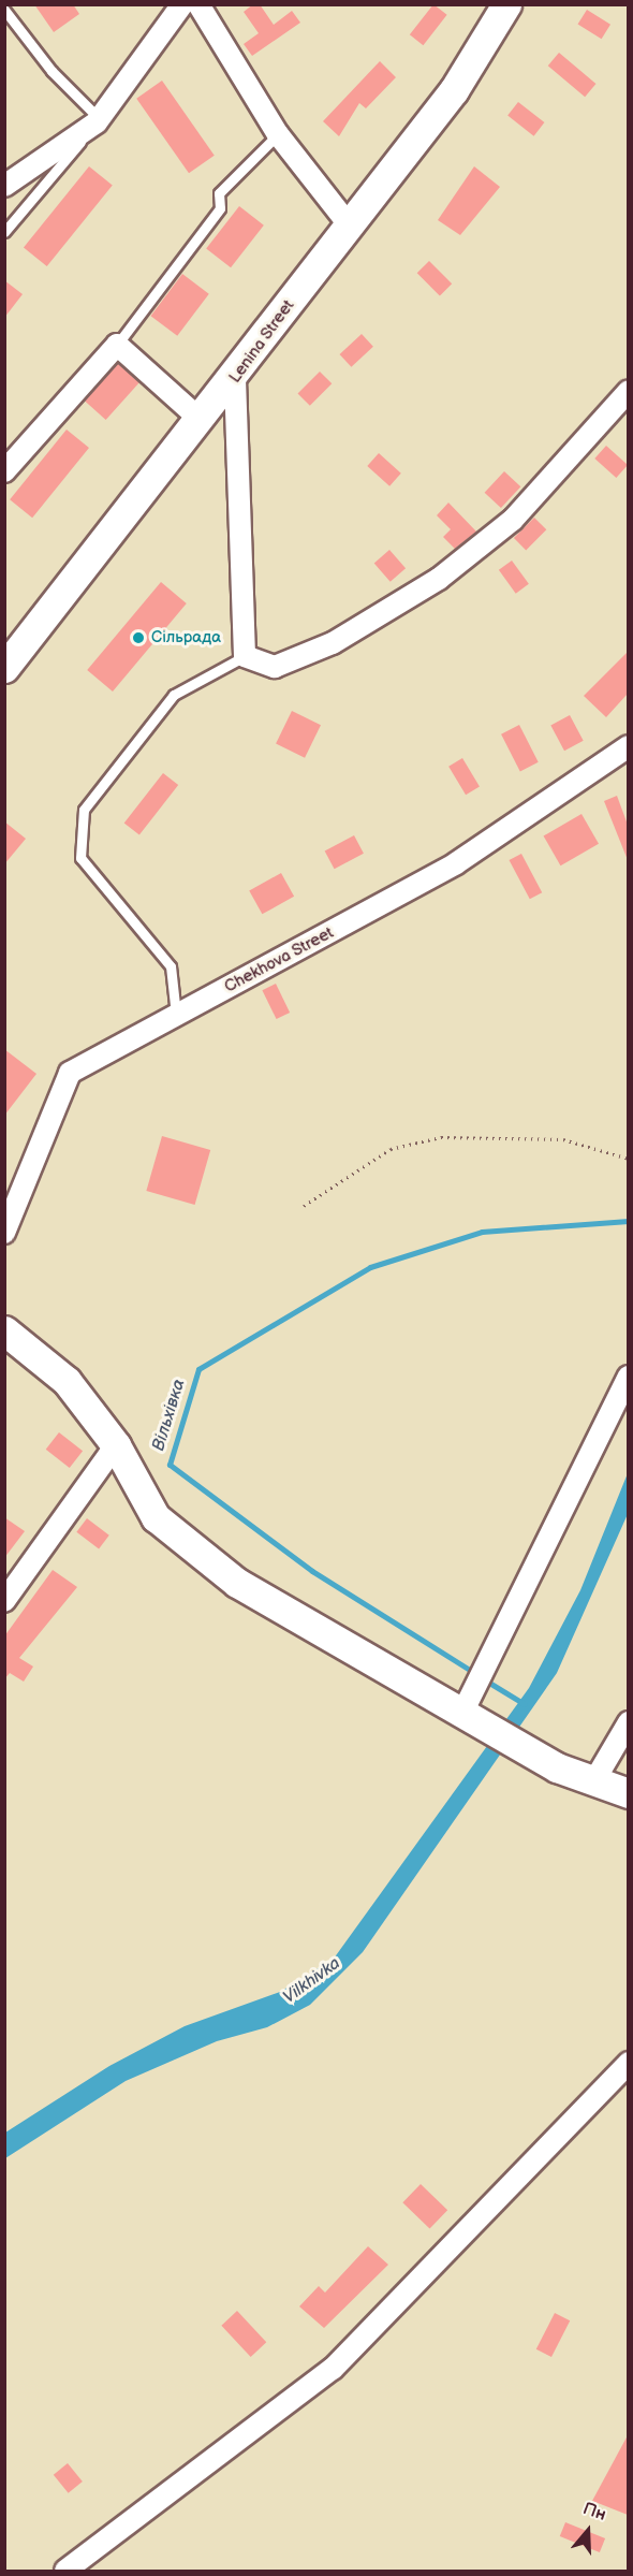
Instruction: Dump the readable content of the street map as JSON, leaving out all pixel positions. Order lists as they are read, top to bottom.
{
  "streets": {
    "street": ["Lenina Street", "Chekhova Street"]
  },
  "water": ["Вільхівка", "Vilkhivka"],
  "places": ["Сільрада"],
  "north": "top"
}
